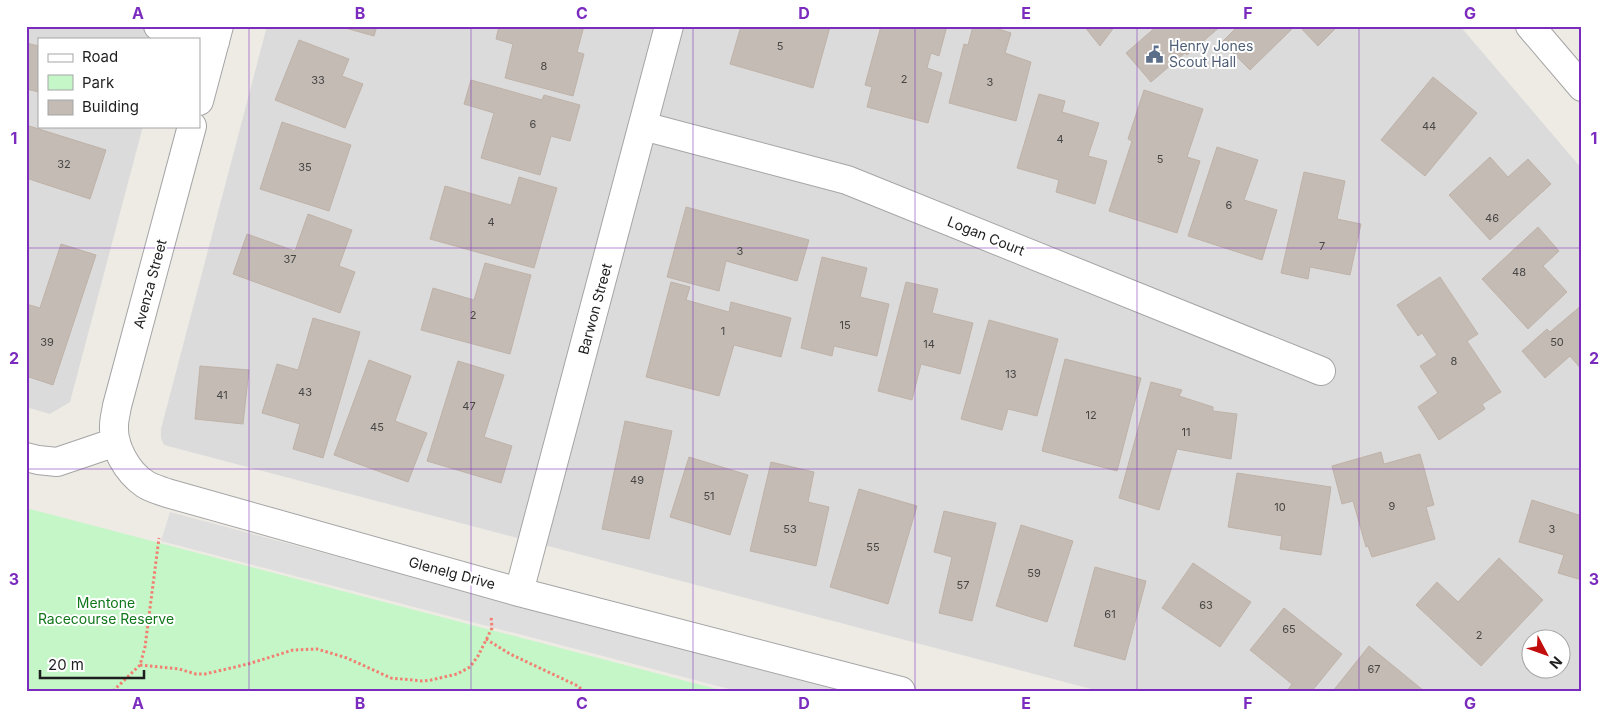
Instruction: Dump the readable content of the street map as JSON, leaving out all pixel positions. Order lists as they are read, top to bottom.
{
  "streets": {
    "street": [
      "Logan Court",
      "Avenza Street",
      "Barwon Street",
      "Glenelg Drive"
    ]
  },
  "crossings": [
    ["Logan Court", "Barwon Street"],
    ["Avenza Street", "Glenelg Drive"],
    ["Barwon Street", "Glenelg Drive"]
  ],
  "parks": ["Mentone Racecourse Reserve"],
  "places": {
    "public building": ["Henry Jones Scout Hall"]
  },
  "house_numbers": [
    "5",
    "8",
    "2",
    "33",
    "3",
    "6",
    "44",
    "4",
    "5",
    "32",
    "35",
    "6",
    "46",
    "4",
    "7",
    "3",
    "37",
    "48",
    "2",
    "15",
    "1",
    "39",
    "50",
    "14",
    "8",
    "13",
    "43",
    "41",
    "47",
    "12",
    "45",
    "11",
    "49",
    "51",
    "9",
    "10",
    "53",
    "3",
    "55",
    "59",
    "57",
    "63",
    "61",
    "65",
    "2",
    "67"
  ],
  "legend": ["Road", "Park", "Building"],
  "scale_bar": "20 m",
  "north": "bottom right",
  "grid": {
    "columns": [
      "A",
      "B",
      "C",
      "D",
      "E",
      "F",
      "G"
    ],
    "rows": ["1", "2", "3"]
  }
}
